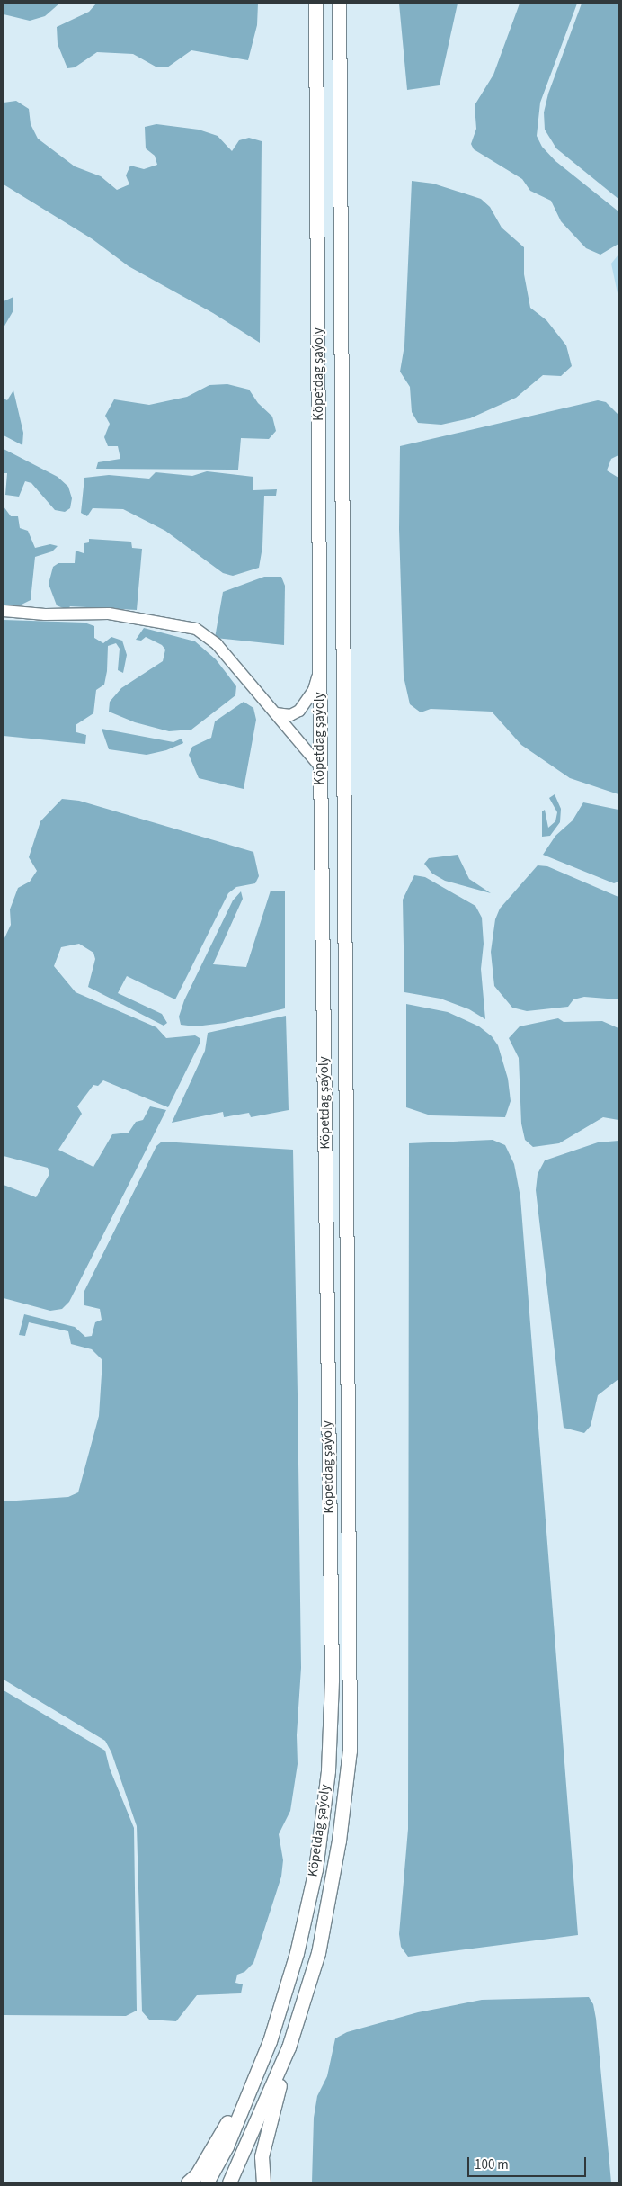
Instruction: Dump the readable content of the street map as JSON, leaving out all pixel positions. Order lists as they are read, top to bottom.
{
  "streets": {
    "main road": ["Köpetdag şaýoly"]
  },
  "scale_bar": "100 m"
}
